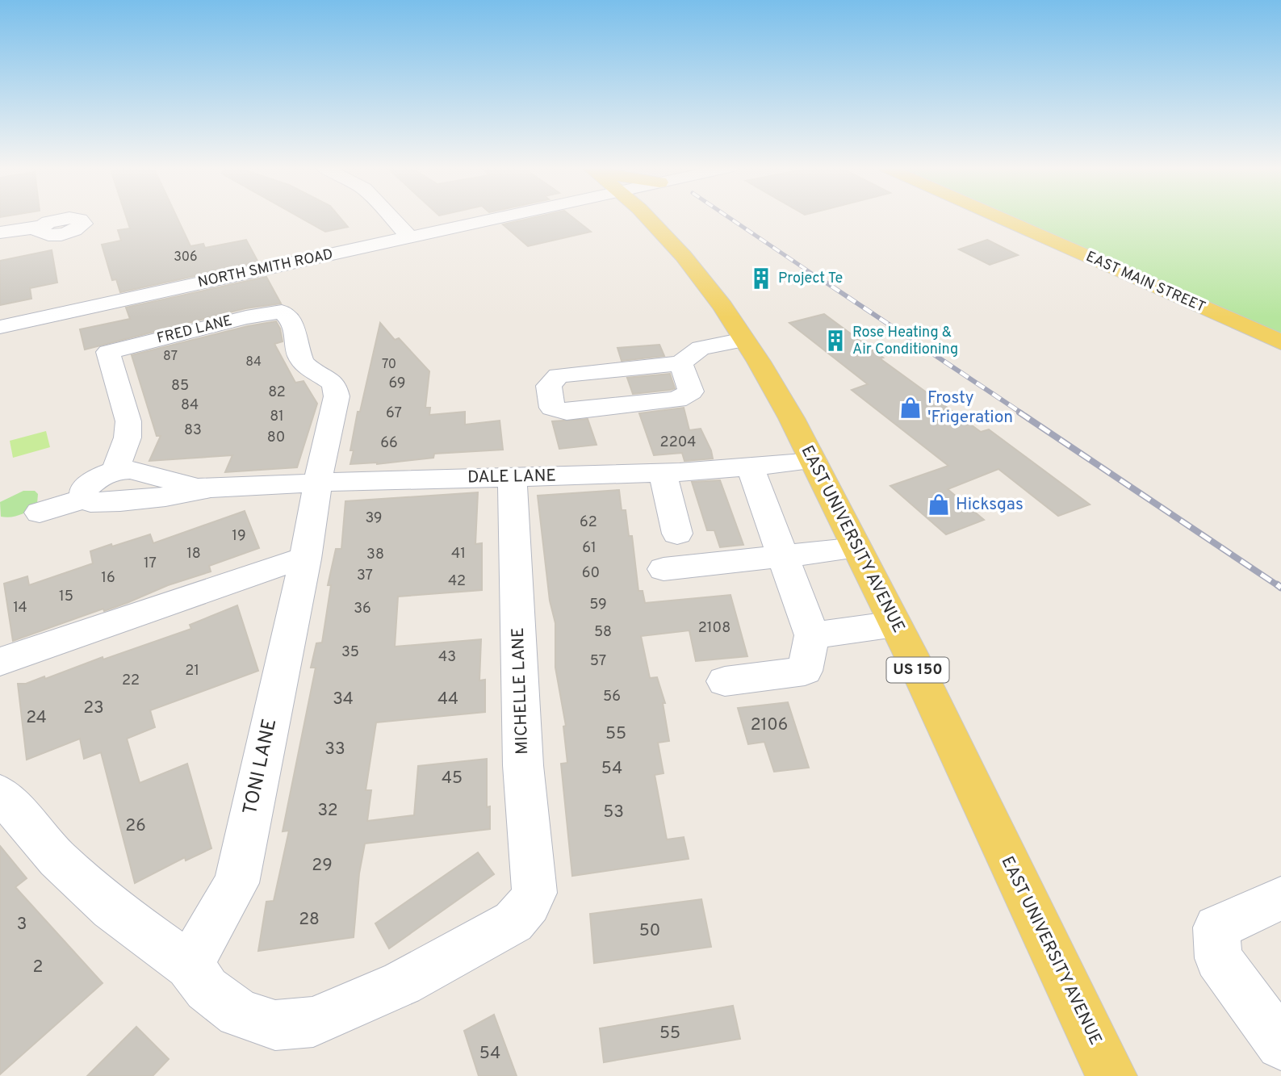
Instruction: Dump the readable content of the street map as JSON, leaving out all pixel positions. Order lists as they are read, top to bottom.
{
  "streets": {
    "main road": ["EAST MAIN STREET", "EAST UNIVERSITY AVENUE", "US 150"],
    "street": [
      "NORTH SMITH ROAD",
      "FRED LANE",
      "DALE LANE",
      "MICHELLE LANE",
      "TONI LANE"
    ]
  },
  "crossings": [
    ["FRED LANE", "DALE LANE"],
    ["FRED LANE", "TONI LANE"],
    ["DALE LANE", "EAST UNIVERSITY AVENUE"],
    ["DALE LANE", "MICHELLE LANE"],
    ["DALE LANE", "TONI LANE"],
    ["MICHELLE LANE", "TONI LANE"]
  ],
  "places": {
    "building": ["Project Te", "Rose Heating & Air Conditioning"],
    "shop": ["Frosty 'Frigeration", "Hicksgas"]
  },
  "house_numbers": [
    "306",
    "87",
    "84",
    "70",
    "69",
    "85",
    "82",
    "84",
    "67",
    "81",
    "83",
    "80",
    "2204",
    "66",
    "39",
    "62",
    "19",
    "61",
    "18",
    "41",
    "38",
    "17",
    "60",
    "37",
    "16",
    "42",
    "15",
    "59",
    "14",
    "36",
    "2108",
    "58",
    "35",
    "43",
    "57",
    "21",
    "22",
    "56",
    "34",
    "44",
    "23",
    "24",
    "2106",
    "55",
    "33",
    "54",
    "45",
    "32",
    "53",
    "26",
    "29",
    "28",
    "3",
    "50",
    "2",
    "55",
    "54"
  ]
}
